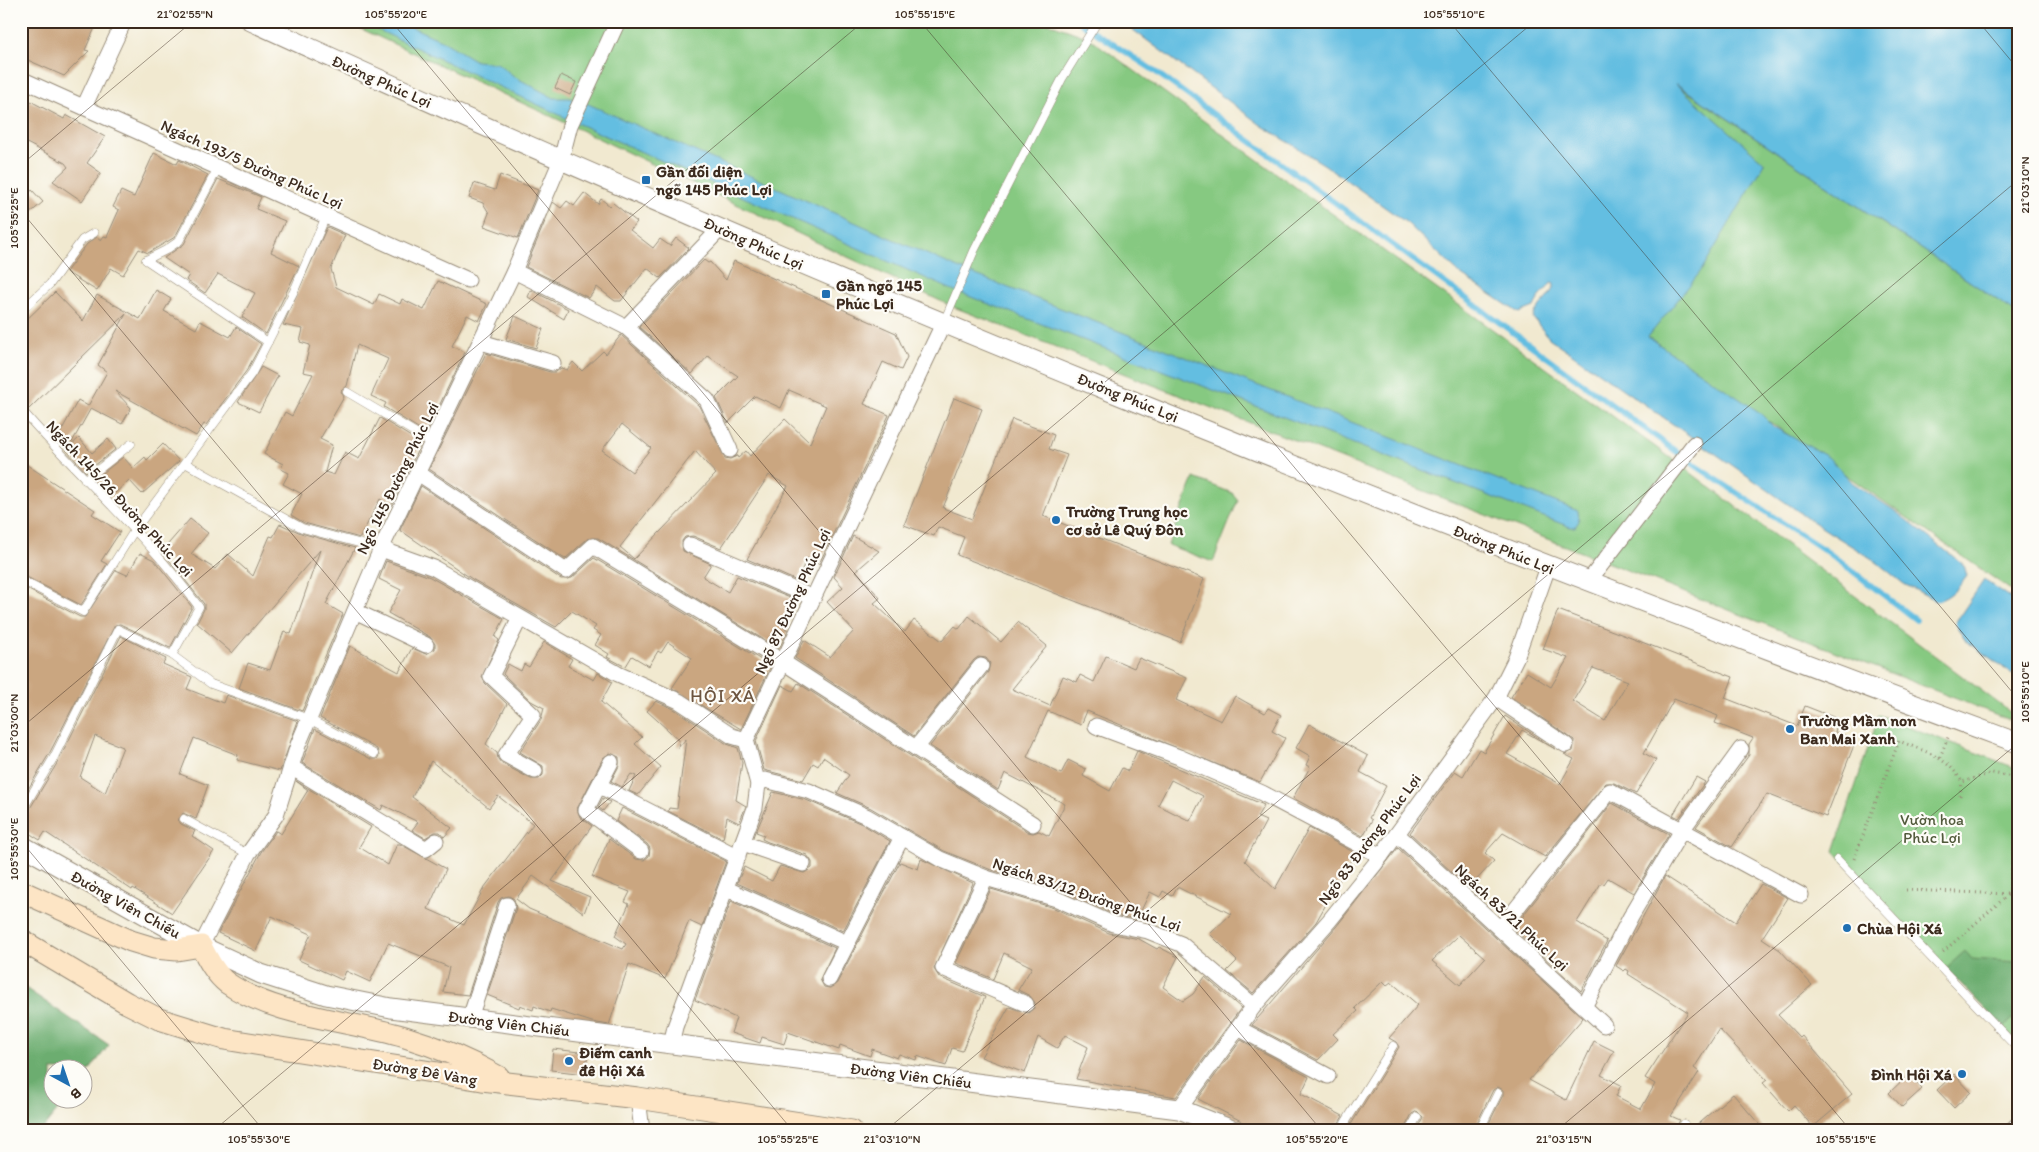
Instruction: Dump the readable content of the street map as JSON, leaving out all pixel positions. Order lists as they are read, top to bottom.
{
  "streets": {
    "main road": ["Đường Đê Vàng"],
    "street": [
      "Đường Phúc Lợi",
      "Ngách 193/5 Đường Phúc Lợi",
      "Ngõ 145 Đường Phúc Lợi",
      "Ngõ 87 Đường Phúc Lợi",
      "Ngõ 83 Đường Phúc Lợi",
      "Ngách 83/12 Đường Phúc Lợi",
      "Đường Viên Chiếu",
      "Ngách 83/21 Phúc Lợi"
    ],
    "lane": ["Ngách 145/26 Đường Phúc Lợi"]
  },
  "crossings": [
    ["Đường Phúc Lợi", "Ngõ 145 Đường Phúc Lợi"],
    ["Đường Phúc Lợi", "Ngõ 87 Đường Phúc Lợi"],
    ["Đường Phúc Lợi", "Ngõ 83 Đường Phúc Lợi"],
    ["Ngõ 145 Đường Phúc Lợi", "Đường Viên Chiếu"],
    ["Ngõ 83 Đường Phúc Lợi", "Ngách 83/12 Đường Phúc Lợi"],
    ["Ngõ 83 Đường Phúc Lợi", "Đường Viên Chiếu"],
    ["Ngõ 83 Đường Phúc Lợi", "Ngách 83/21 Phúc Lợi"]
  ],
  "districts": ["HỘI XÁ"],
  "parks": ["Vườn hoa Phúc Lợi"],
  "places": {
    "transit": ["Gần đối diện ngõ 145 Phúc Lợi", "Gần ngõ 145 Phúc Lợi"],
    "other": [
      "Trường Trung học cơ sở Lê Quý Đôn",
      "Trường Mầm non Ban Mai Xanh",
      "Chùa Hội Xá",
      "Điếm canh đê Hội Xá",
      "Đình Hội Xá"
    ]
  },
  "north": "bottom right",
  "coordinates": [
    "21°02'55\"N",
    "105°55'20\"E",
    "105°55'15\"E",
    "105°55'10\"E",
    "21°03'10\"N",
    "105°55'25\"E",
    "21°03'00\"N",
    "105°55'30\"E",
    "21°03'15\"N"
  ]
}
